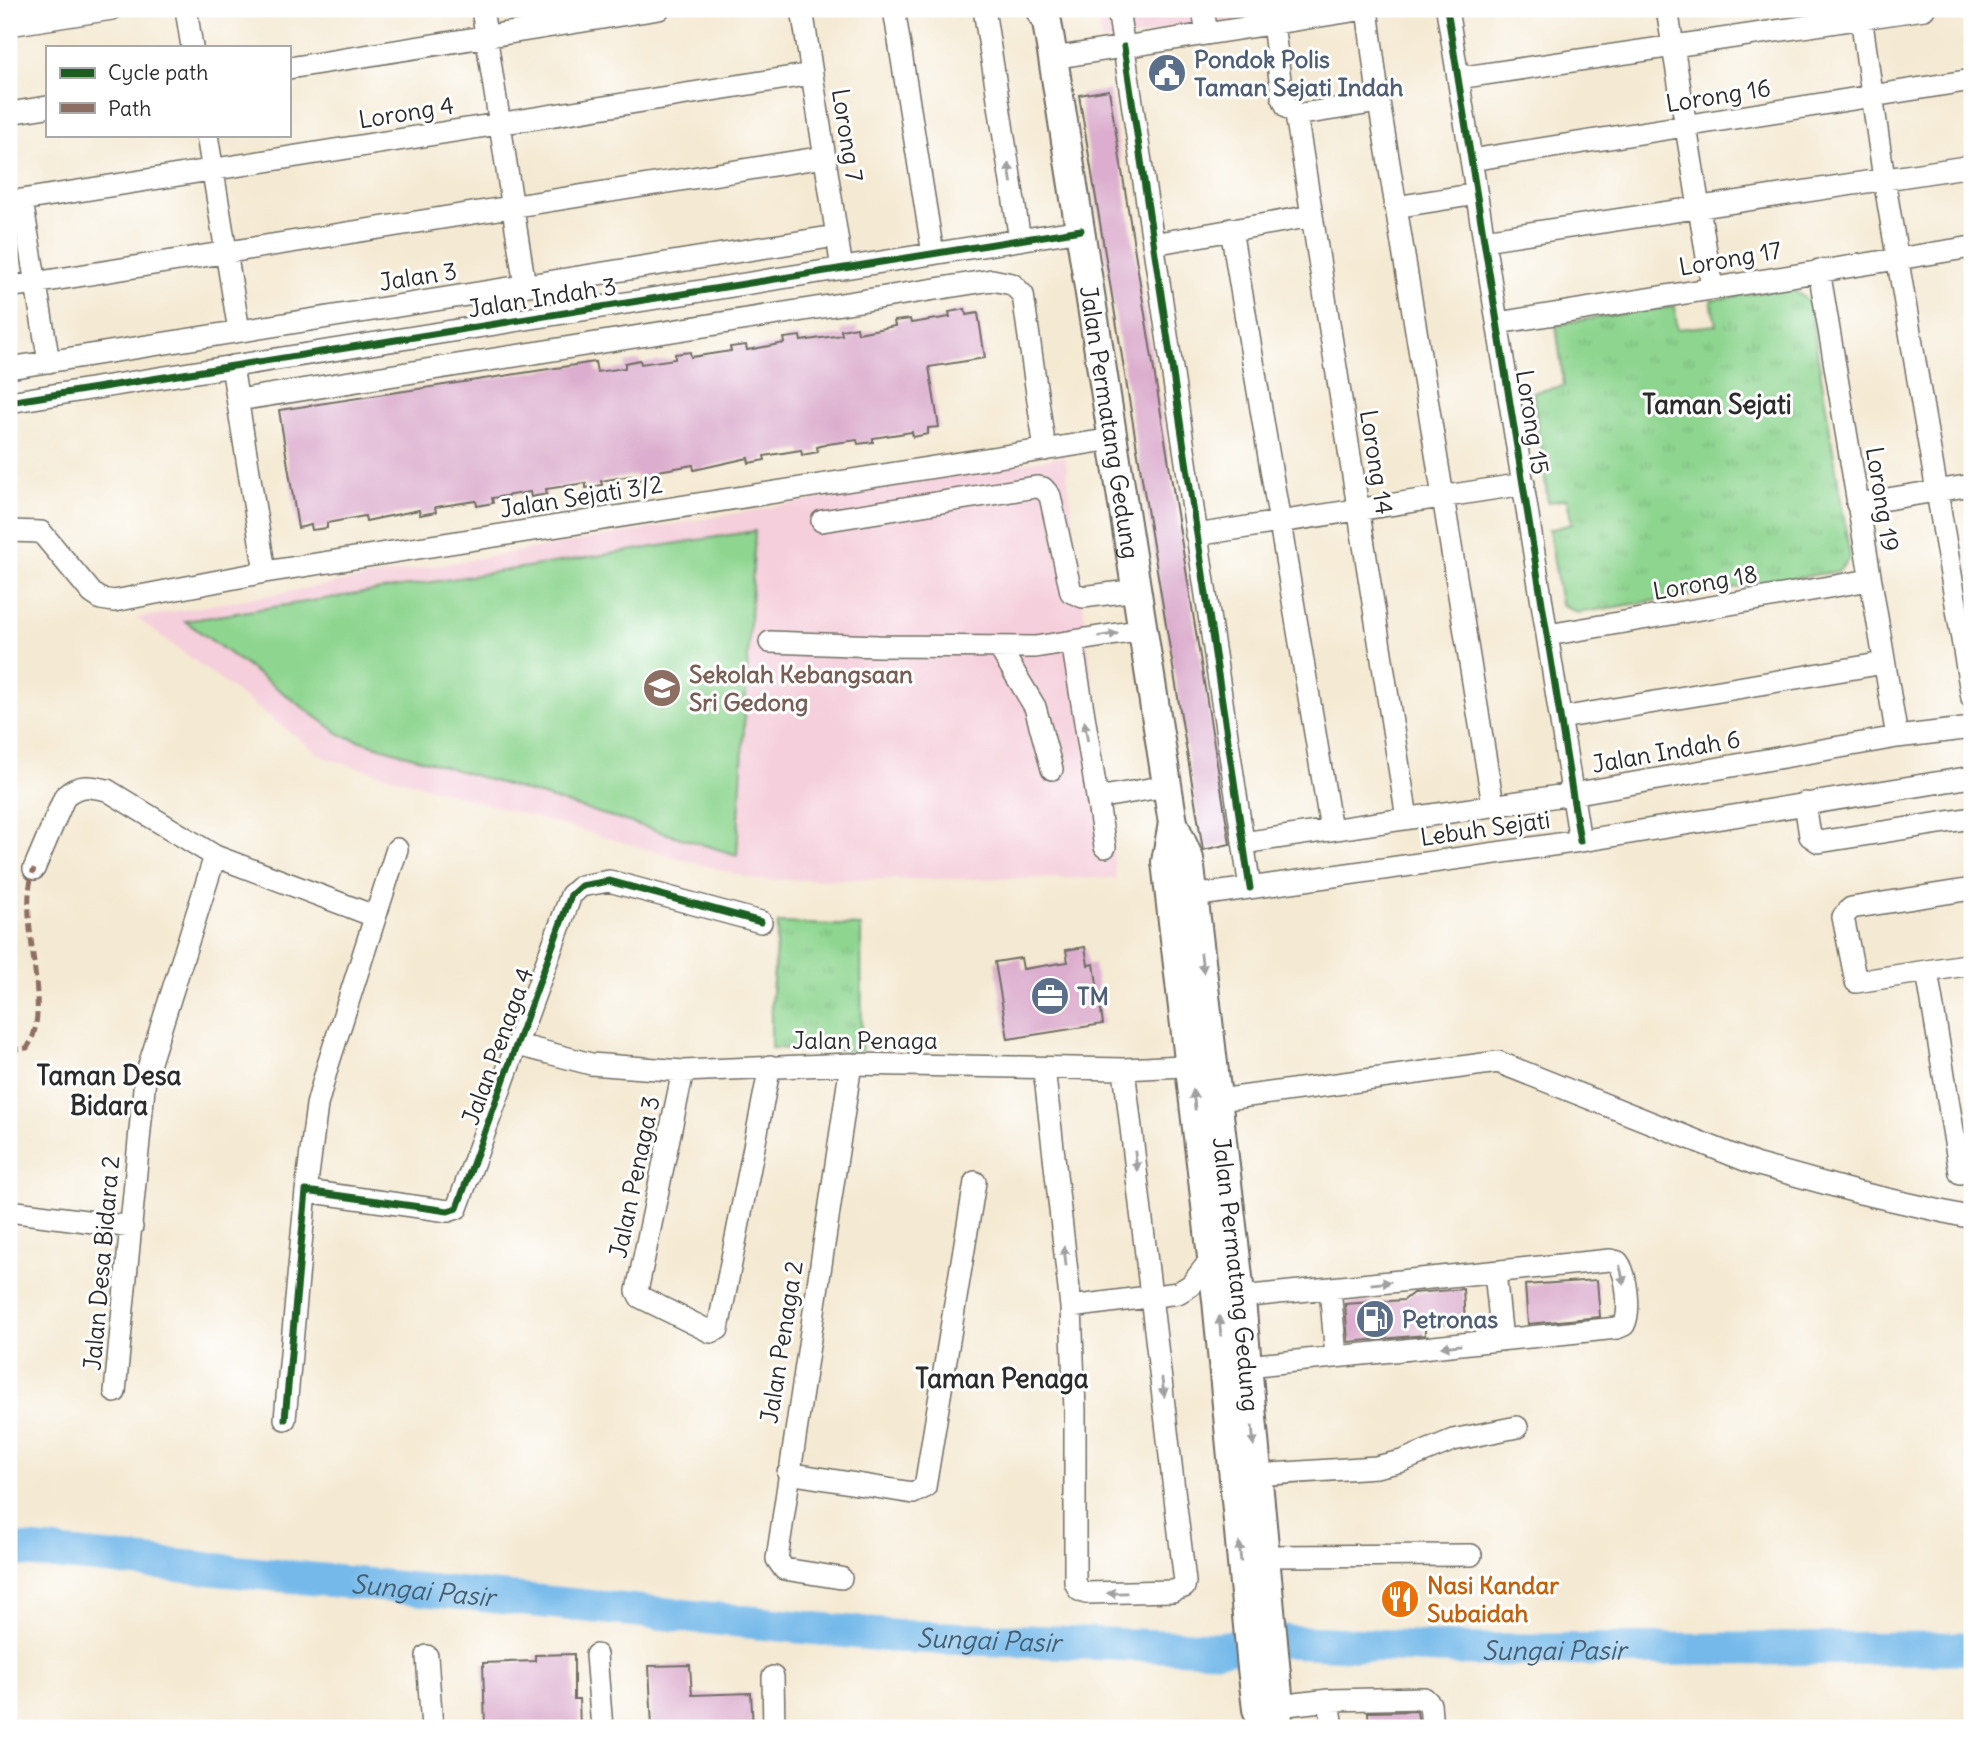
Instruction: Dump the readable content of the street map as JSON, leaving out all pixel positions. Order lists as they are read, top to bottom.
{
  "streets": {
    "main road": ["Jalan Permatang Gedung"],
    "street": [
      "Lorong 16",
      "Lorong 4",
      "Lorong 7",
      "Lorong 17",
      "Jalan 3",
      "Jalan Indah 3",
      "Lorong 15",
      "Lorong 14",
      "Jalan Sejati 3/2",
      "Lorong 19",
      "Lorong 18",
      "Jalan Indah 6",
      "Lebuh Sejati",
      "Jalan Penaga",
      "Jalan Penaga 4",
      "Jalan Penaga 3",
      "Jalan Desa Bidara 2",
      "Jalan Penaga 2"
    ]
  },
  "crossings": [
    ["Lorong 16", "Lorong 15"],
    ["Lorong 4", "Lorong 7"],
    ["Lorong 7", "Jalan 3"],
    ["Lorong 7", "Jalan Indah 3"],
    ["Lorong 17", "Lorong 15"],
    ["Lorong 17", "Lorong 19"],
    ["Jalan Indah 3", "Jalan Permatang Gedung"],
    ["Lorong 15", "Lorong 18"],
    ["Lorong 15", "Jalan Indah 6"],
    ["Lorong 15", "Lebuh Sejati"],
    ["Jalan Permatang Gedung", "Jalan Sejati 3/2"],
    ["Jalan Permatang Gedung", "Lebuh Sejati"],
    ["Jalan Permatang Gedung", "Jalan Penaga"],
    ["Lorong 14", "Jalan Indah 6"],
    ["Lorong 19", "Lorong 18"],
    ["Lorong 19", "Jalan Indah 6"],
    ["Jalan Penaga", "Jalan Penaga 4"],
    ["Jalan Penaga", "Jalan Penaga 3"],
    ["Jalan Penaga", "Jalan Penaga 2"]
  ],
  "districts": ["Taman Sejati", "Taman Desa Bidara", "Taman Penaga"],
  "water": ["Sungai Pasir"],
  "places": {
    "public building": ["Pondok Polis Taman Sejati Indah"],
    "school or university": ["Sekolah Kebangsaan Sri Gedong"],
    "office": ["TM"],
    "fuel station": ["Petronas"],
    "restaurant": ["Nasi Kandar Subaidah"]
  },
  "legend": ["Cycle path", "Path"]
}
